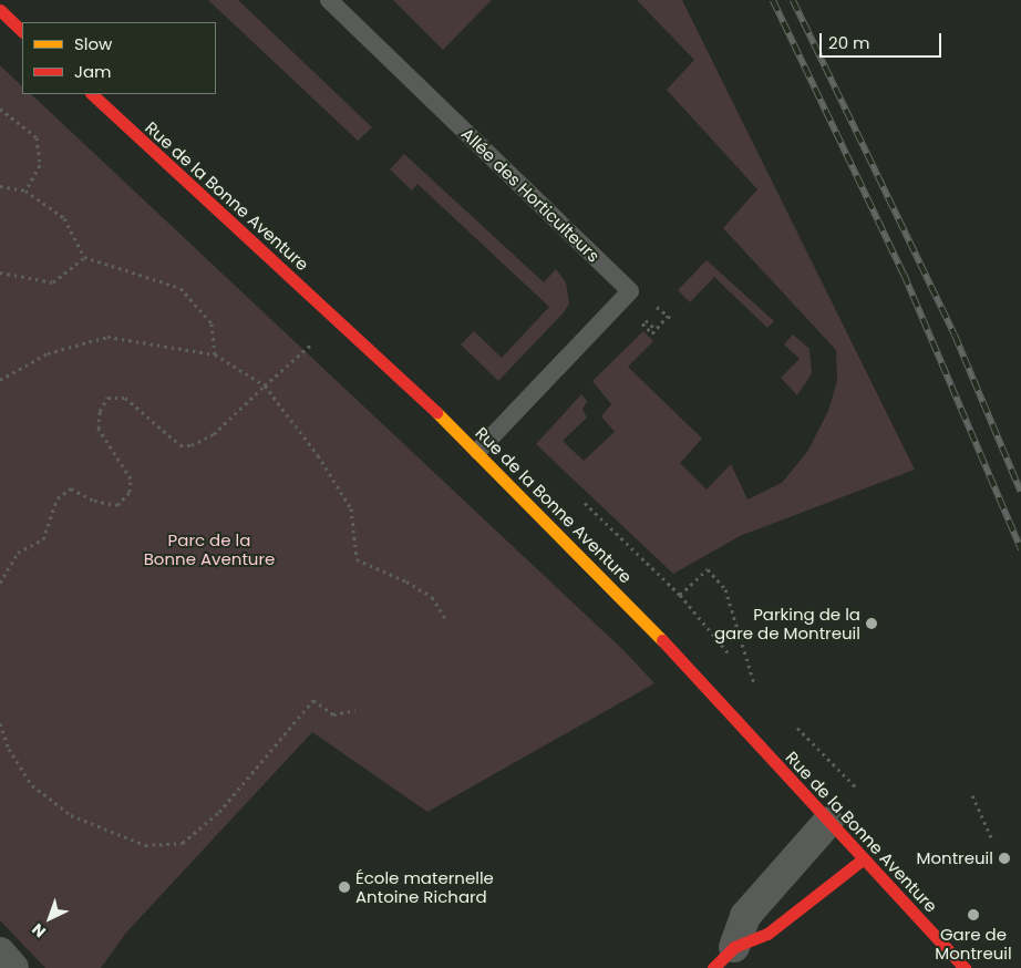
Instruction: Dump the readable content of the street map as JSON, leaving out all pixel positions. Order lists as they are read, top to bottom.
{
  "streets": {
    "street": ["Rue de la Bonne Aventure"],
    "lane": ["Allée des Horticulteurs"]
  },
  "crossings": [
    ["Allée des Horticulteurs", "Rue de la Bonne Aventure"]
  ],
  "parks": ["Parc de la Bonne Aventure"],
  "places": [
    "Parking de la gare de Montreuil",
    "Montreuil",
    "École maternelle Antoine Richard",
    "Gare de Montreuil"
  ],
  "legend": ["Slow", "Jam"],
  "scale_bar": "20 m",
  "north": "bottom left"
}
